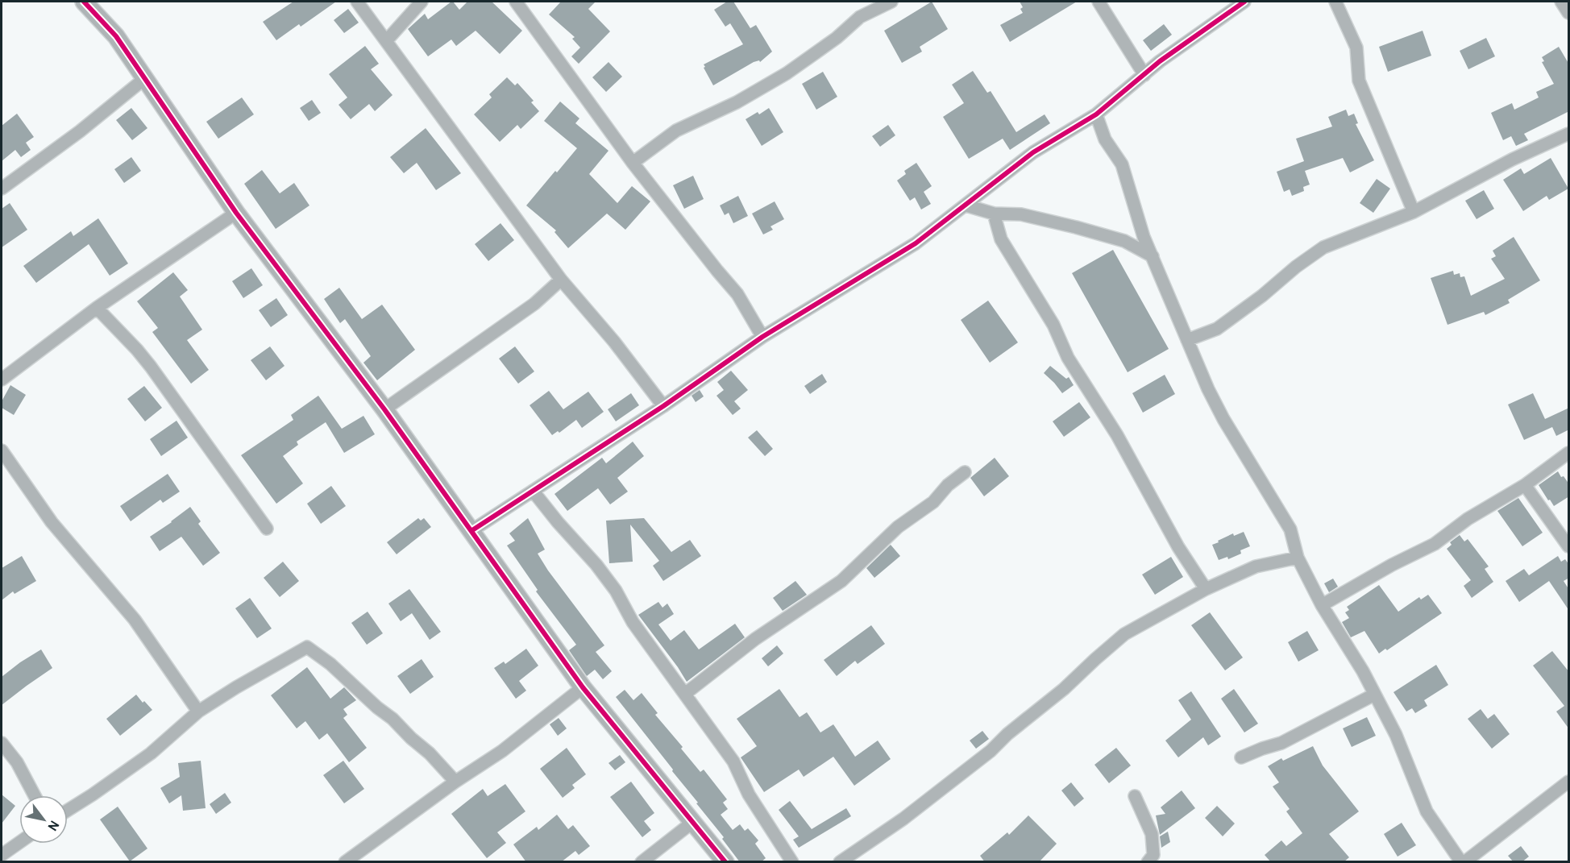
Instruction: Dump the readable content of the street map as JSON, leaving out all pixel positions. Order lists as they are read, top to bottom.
{
  "north": "bottom right"
}
